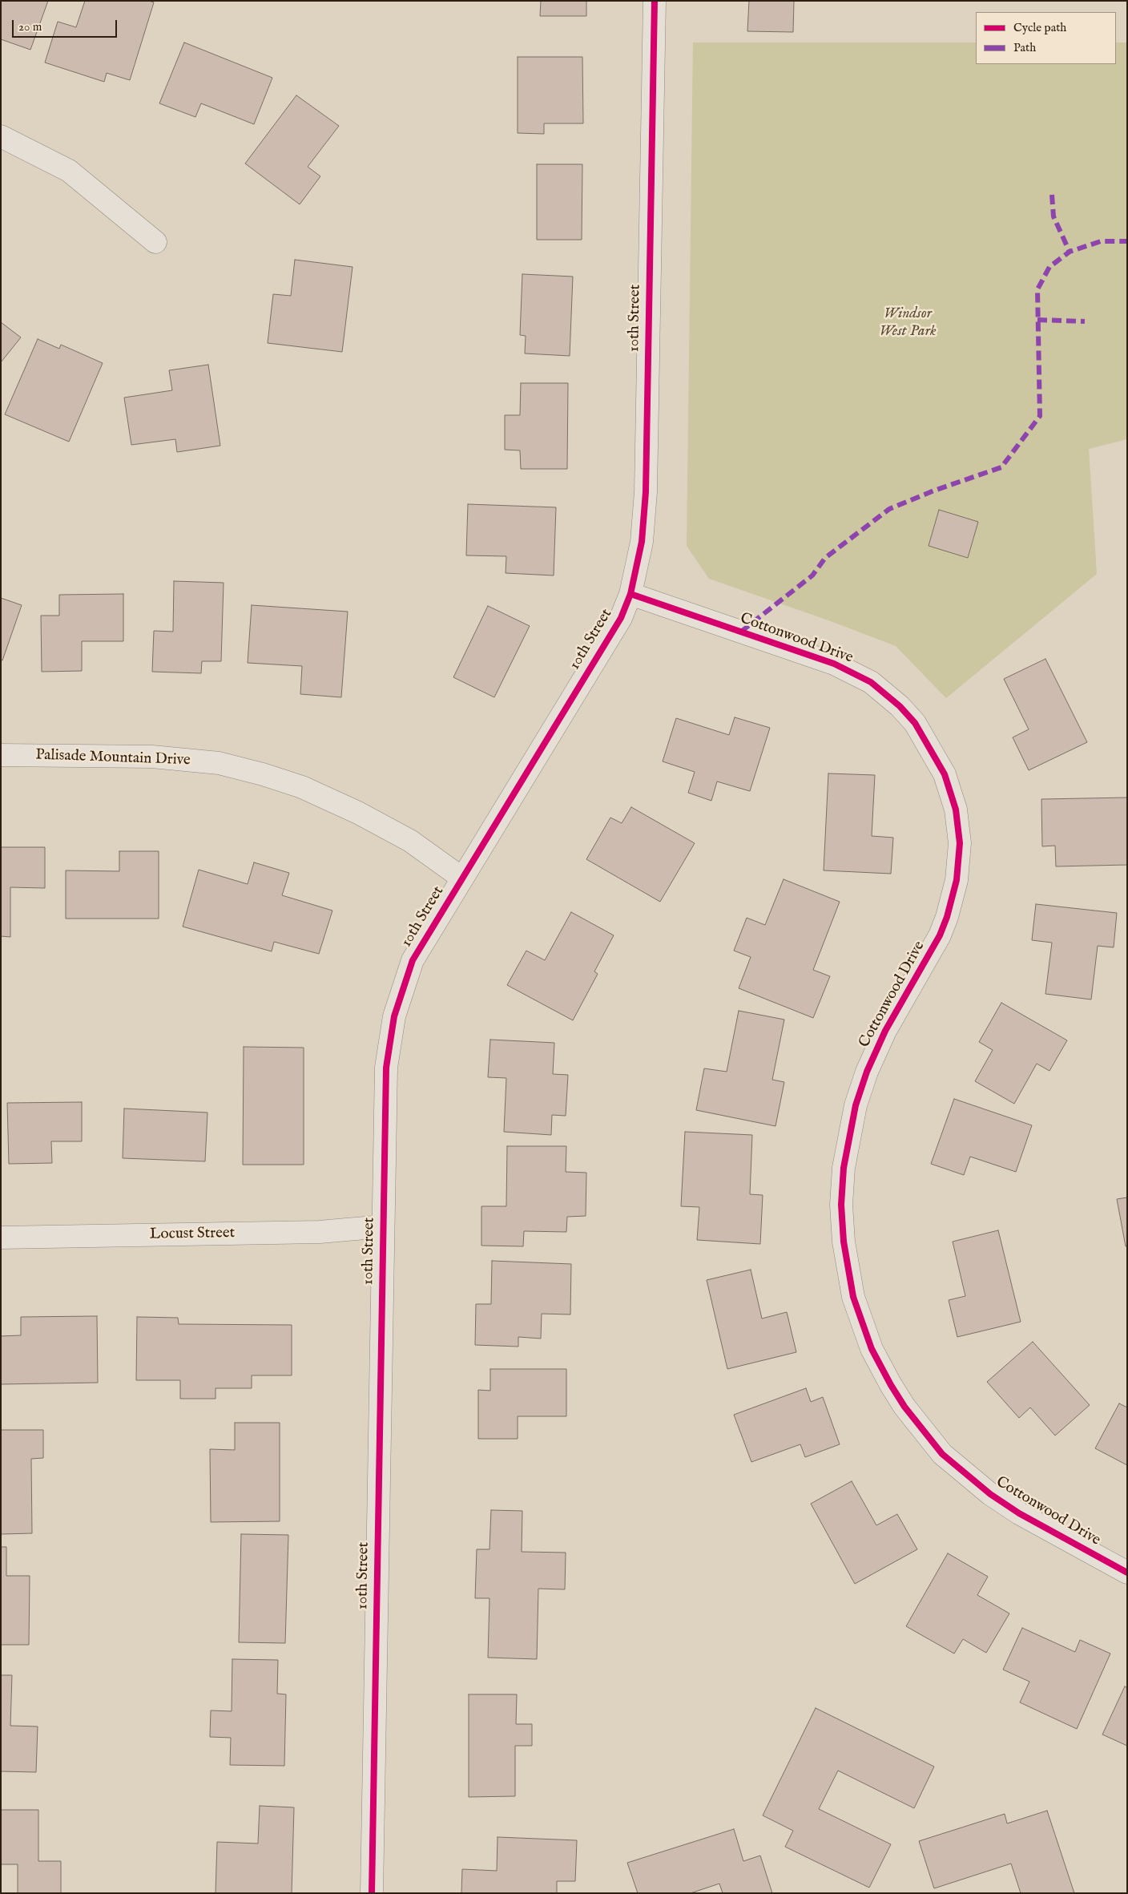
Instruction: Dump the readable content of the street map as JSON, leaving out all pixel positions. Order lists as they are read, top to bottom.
{
  "streets": {
    "street": [
      "10th Street",
      "Cottonwood Drive",
      "Palisade Mountain Drive",
      "Locust Street"
    ]
  },
  "crossings": [
    ["10th Street", "Cottonwood Drive"],
    ["10th Street", "Palisade Mountain Drive"],
    ["10th Street", "Locust Street"]
  ],
  "parks": ["Windsor West Park"],
  "legend": ["Cycle path", "Path"],
  "scale_bar": "20 m"
}
